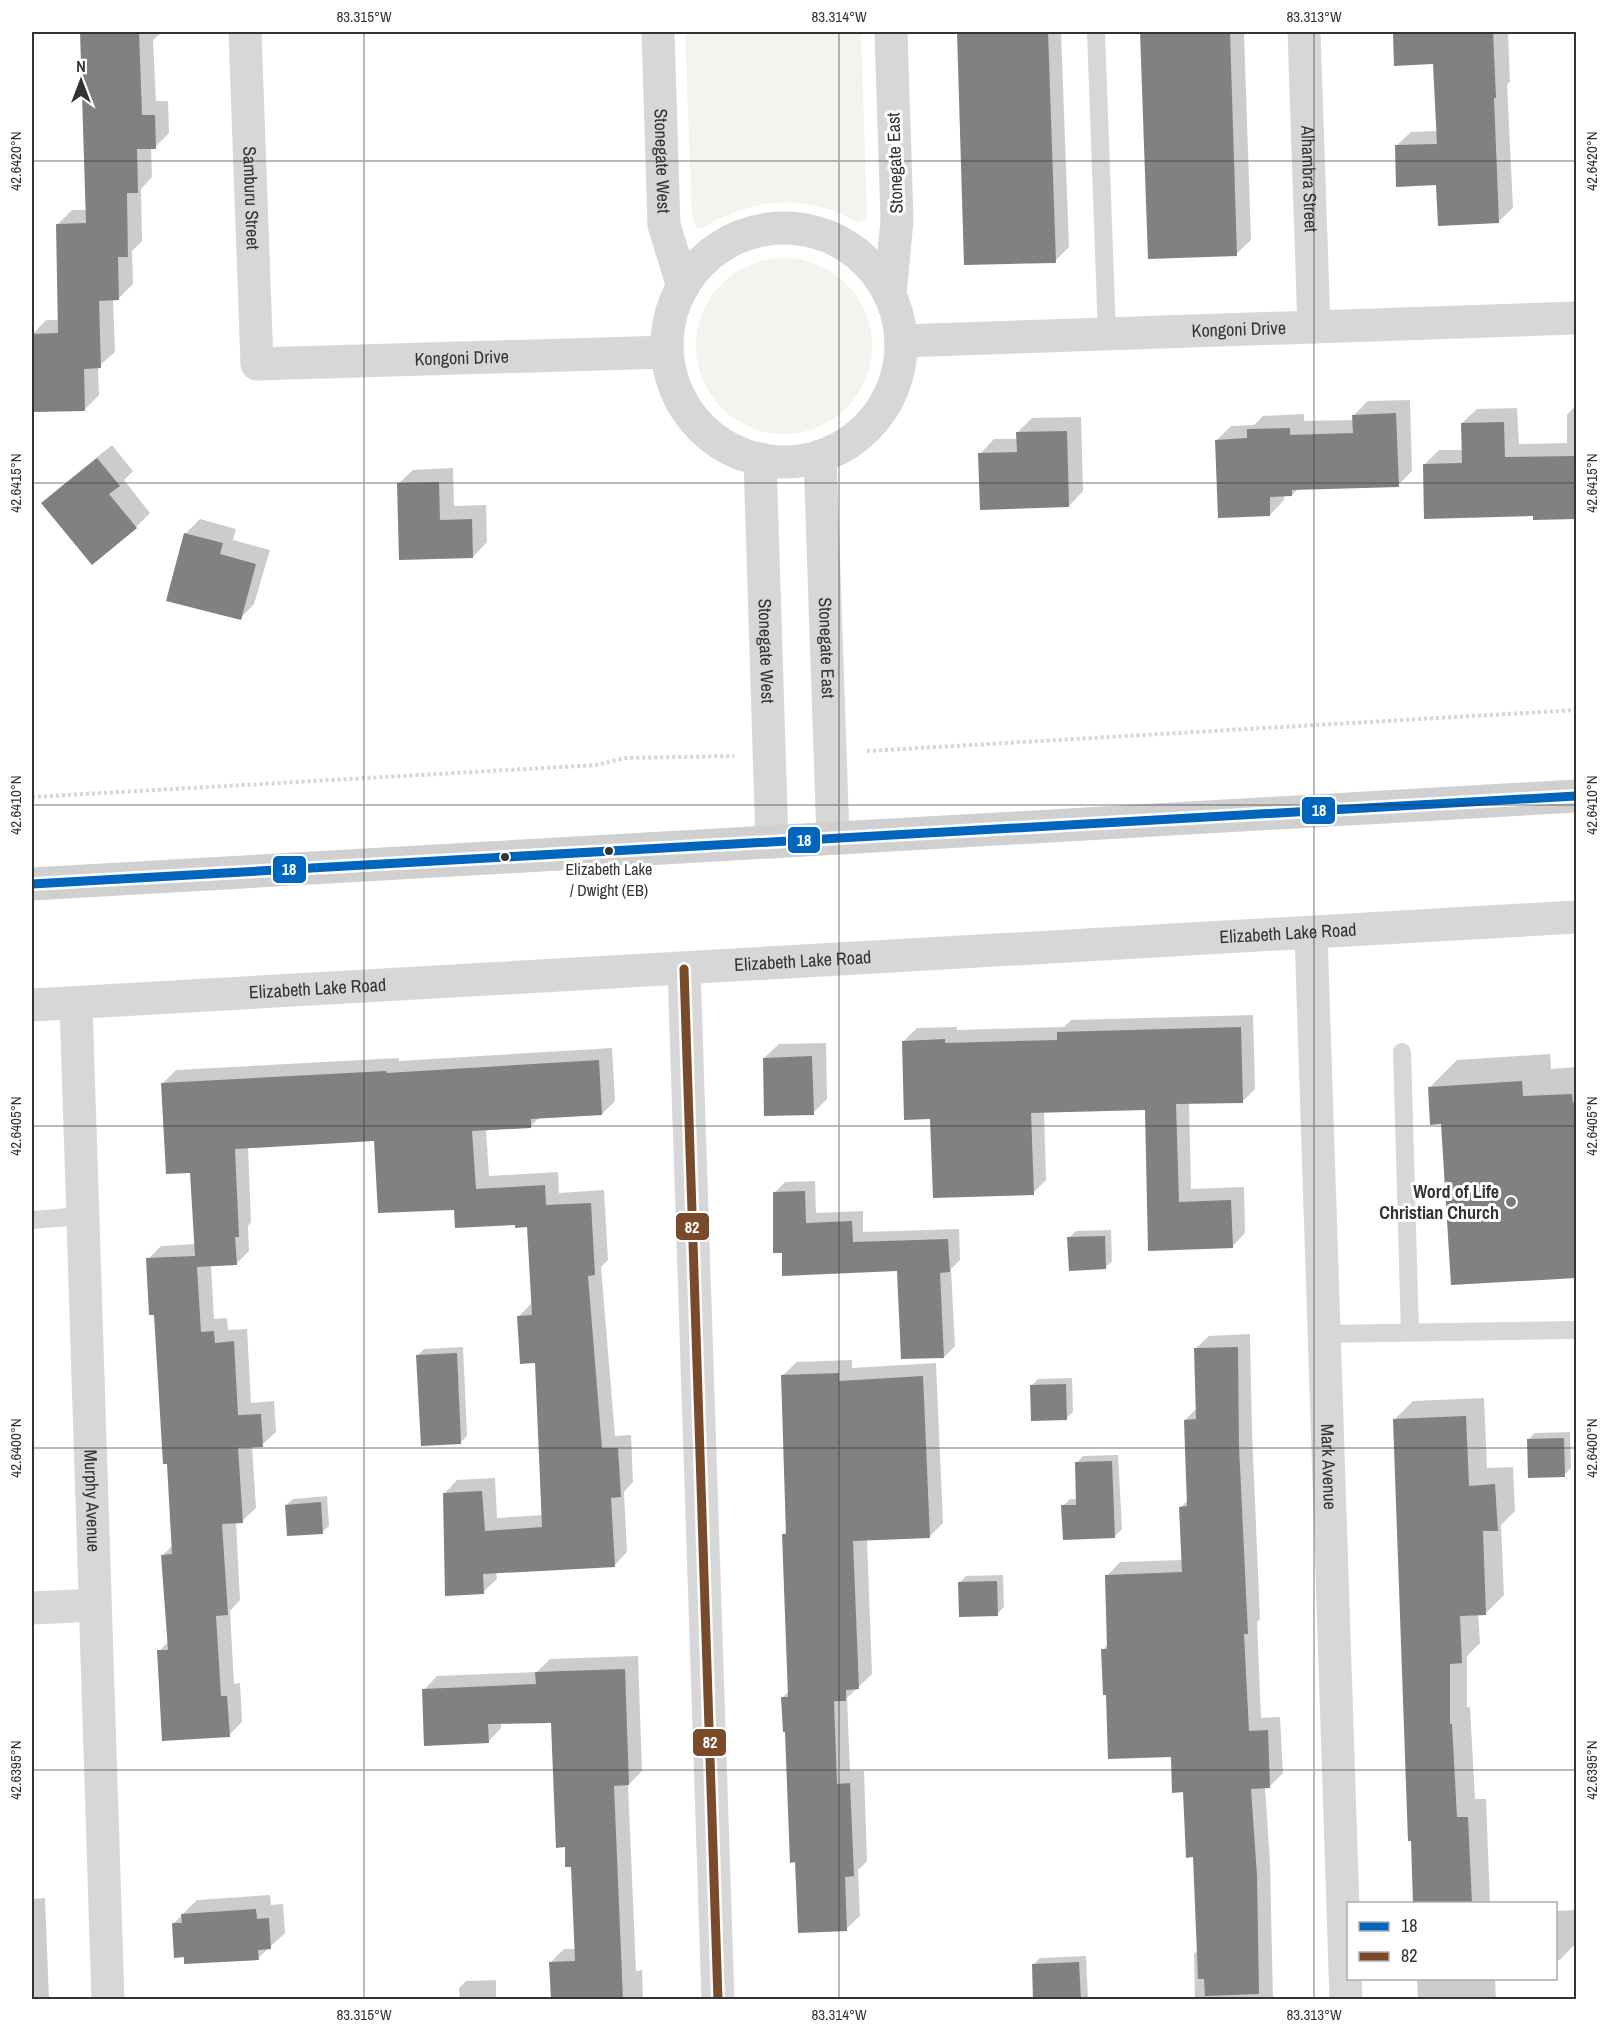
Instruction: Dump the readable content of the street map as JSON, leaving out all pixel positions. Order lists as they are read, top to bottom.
{
  "streets": {
    "street": [
      "Stonegate West",
      "Stonegate East",
      "Alhambra Street",
      "Samburu Street",
      "Kongoni Drive",
      "Elizabeth Lake Road",
      "Mark Avenue",
      "Murphy Avenue"
    ]
  },
  "crossings": [
    ["Alhambra Street", "Kongoni Drive"],
    ["Samburu Street", "Kongoni Drive"],
    ["Elizabeth Lake Road", "Mark Avenue"],
    ["Elizabeth Lake Road", "Murphy Avenue"]
  ],
  "places": ["Elizabeth Lake / Dwight (EB)", "Word of Life Christian Church"],
  "lines": ["transit line 18", "transit line 82"],
  "legend": ["18", "82"],
  "north": "top",
  "coordinates": [
    "83.315°W",
    "83.314°W",
    "83.313°W",
    "42.6420°N",
    "42.6415°N",
    "42.6410°N",
    "42.6405°N",
    "42.6400°N",
    "42.6395°N"
  ]
}
